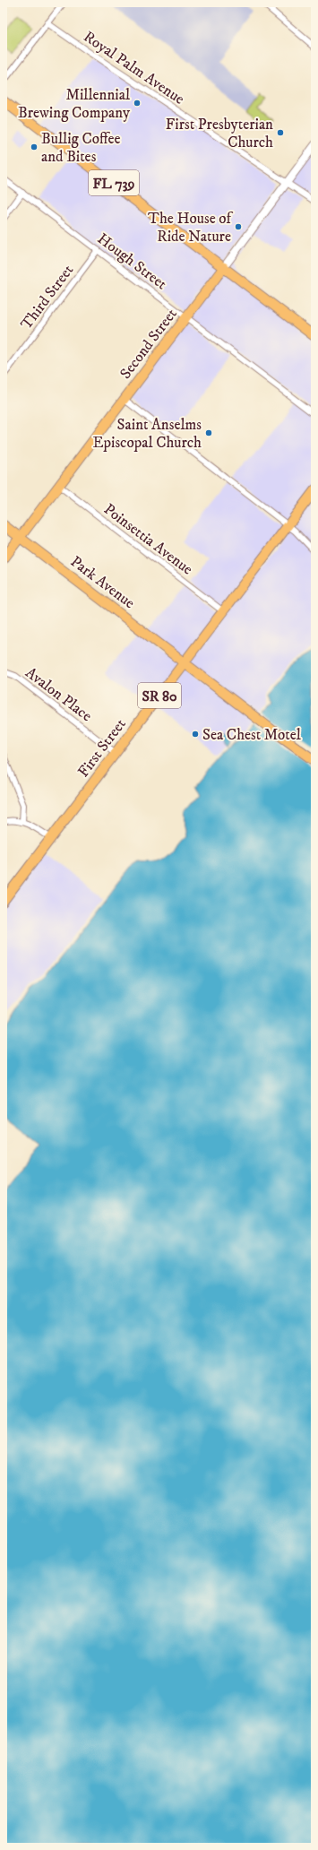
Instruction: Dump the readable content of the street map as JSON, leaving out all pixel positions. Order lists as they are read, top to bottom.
{
  "streets": {
    "main road": [
      "FL 739",
      "Second Street",
      "Park Avenue",
      "SR 80",
      "First Street"
    ],
    "street": [
      "Royal Palm Avenue",
      "Hough Street",
      "Third Street",
      "Poinsettia Avenue",
      "Avalon Place"
    ]
  },
  "crossings": [
    ["Royal Palm Avenue", "Second Street"],
    ["FL 739", "Second Street"],
    ["Hough Street", "Third Street"],
    ["Hough Street", "Second Street"],
    ["Second Street", "Poinsettia Avenue"],
    ["Second Street", "Park Avenue"],
    ["Poinsettia Avenue", "First Street"],
    ["Park Avenue", "First Street"],
    ["Avalon Place", "First Street"]
  ],
  "places": [
    "Millennial Brewing Company",
    "First Presbyterian Church",
    "Bullig Coffee and Bites",
    "The House of Ride Nature",
    "Saint Anselms Episcopal Church",
    "Sea Chest Motel"
  ]
}
